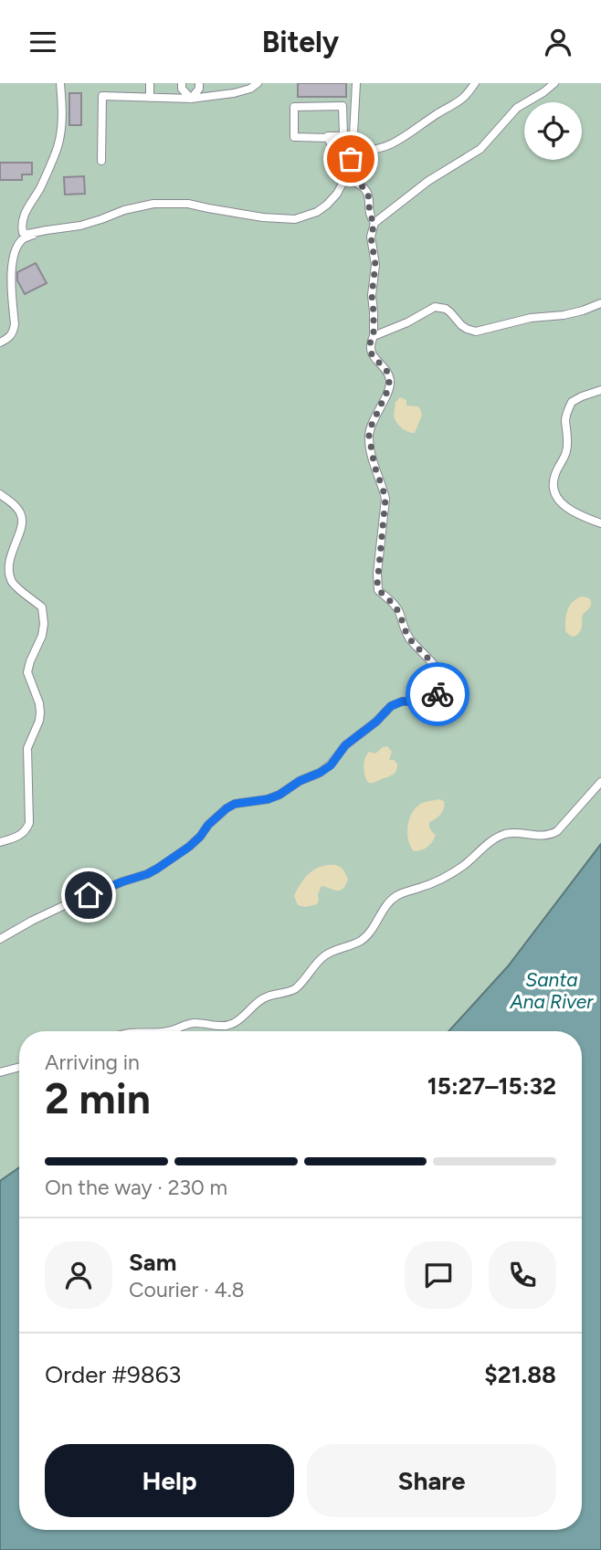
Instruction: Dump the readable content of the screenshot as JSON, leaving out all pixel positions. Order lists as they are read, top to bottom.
{
  "water": ["Santa Ana River"],
  "page": {
    "header": "Bitely",
    "heading": ["2 min", "Arriving in", "15:27–15:32"],
    "panel": [
      "Sam",
      "Courier · 4.8",
      "Order #9863",
      "$21.88"
    ],
    "bar": "On the way · 230 m",
    "buttons": ["Help", "Share"]
  }
}
